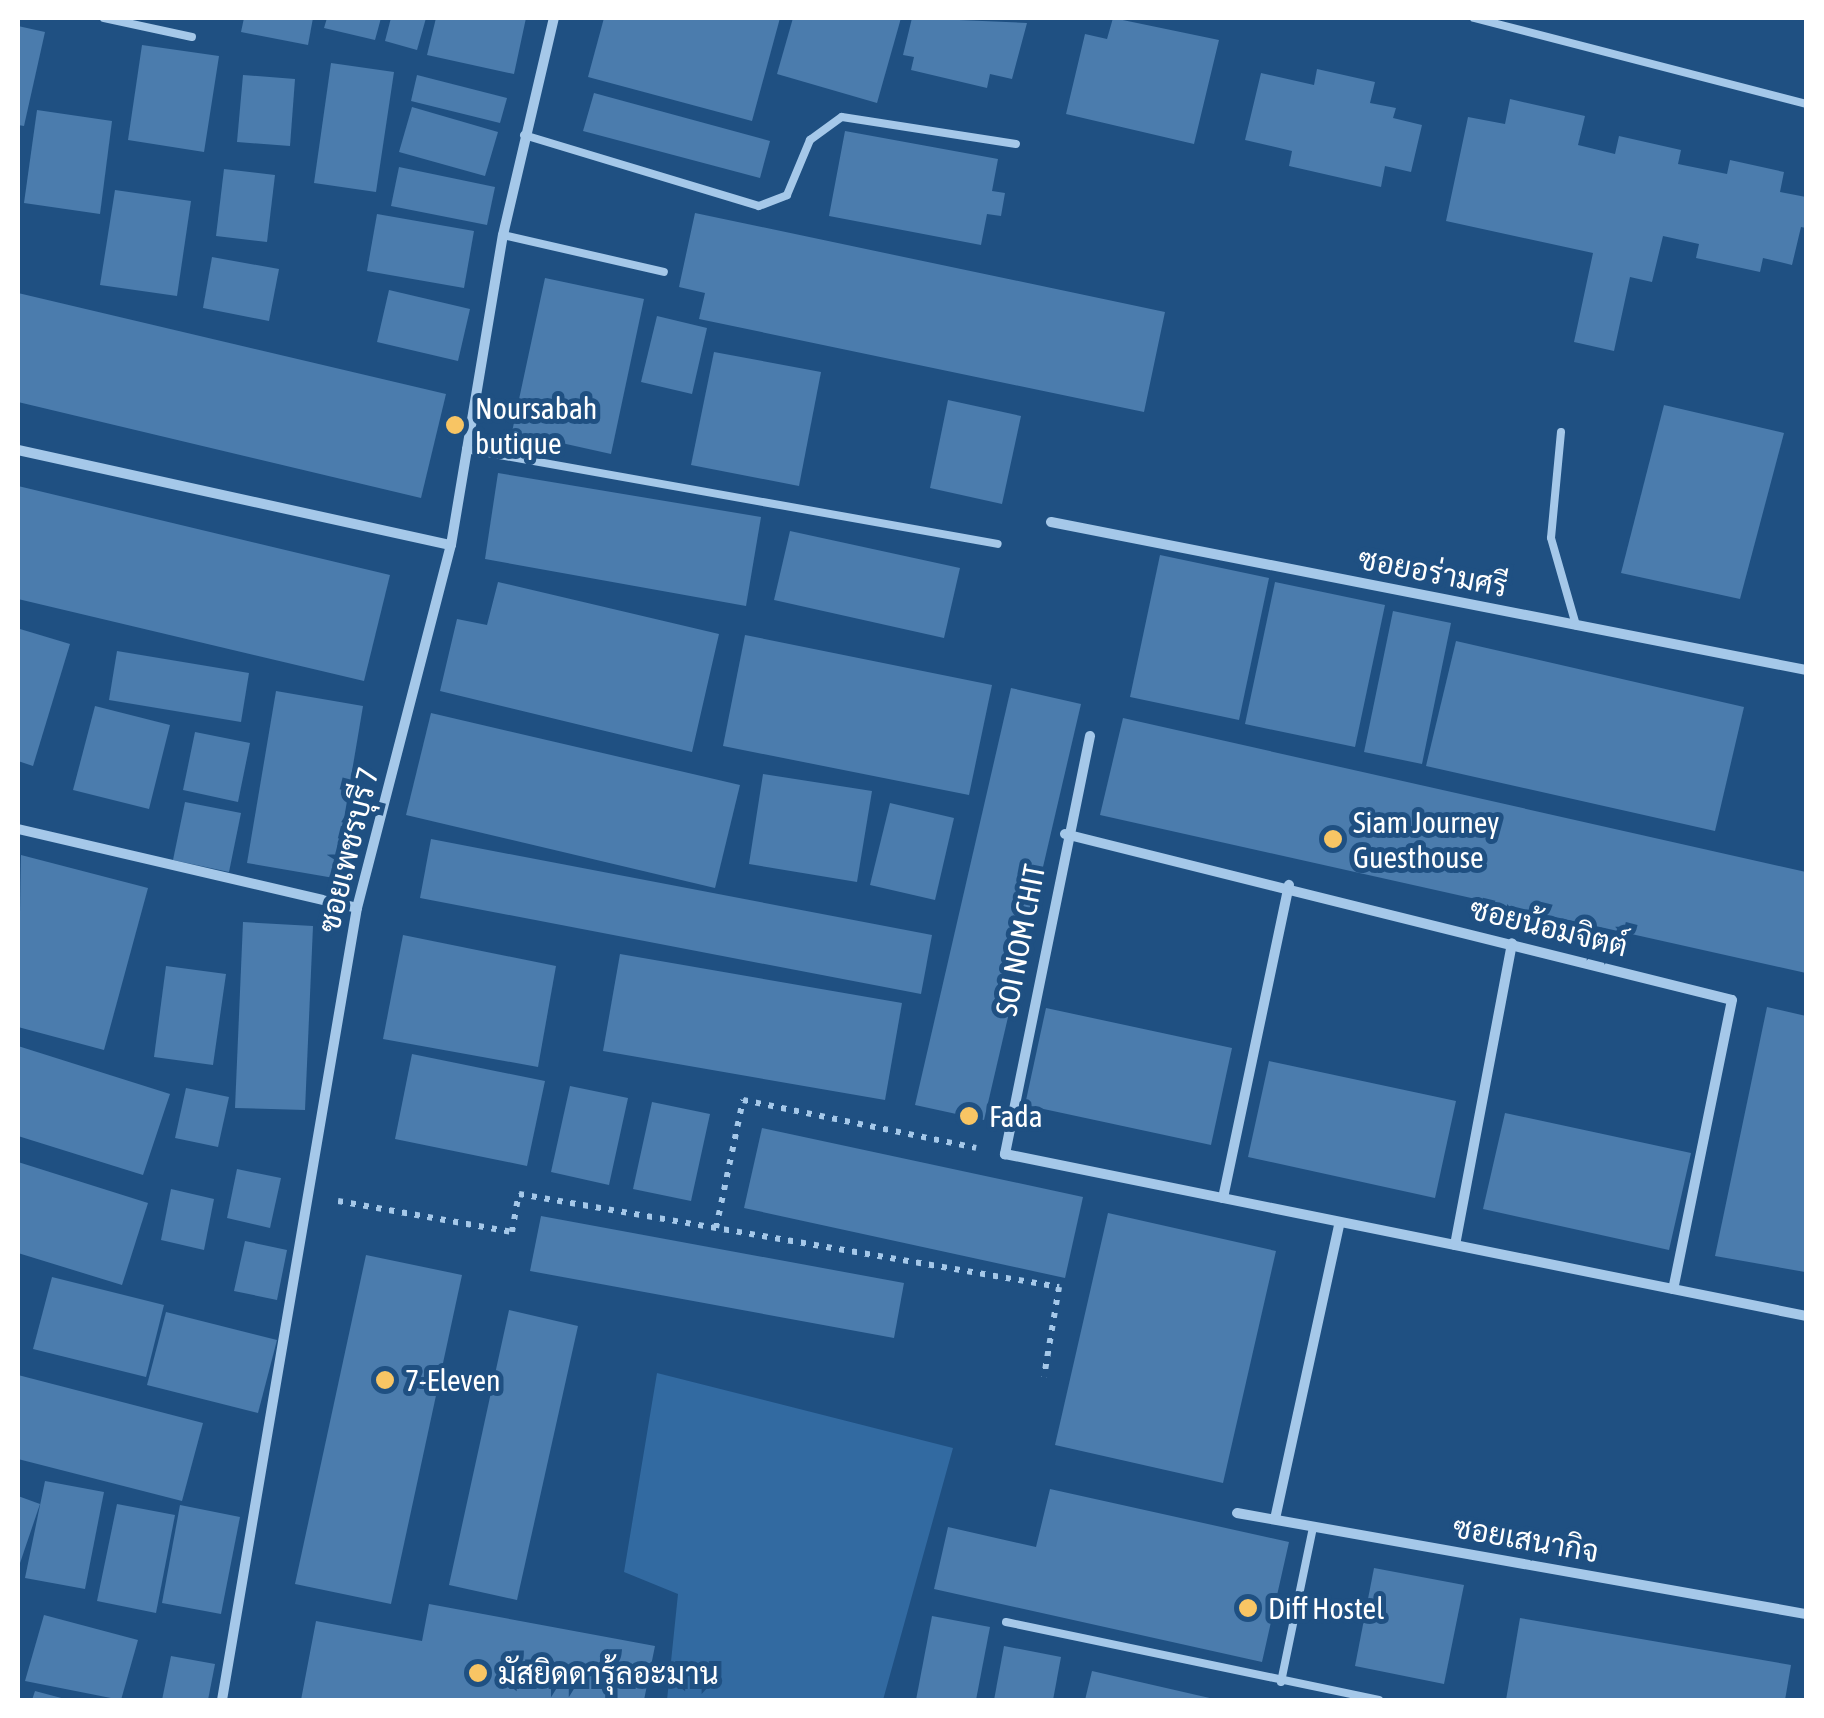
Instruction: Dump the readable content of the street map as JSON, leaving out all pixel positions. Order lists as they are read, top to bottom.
{
  "streets": {
    "street": [
      "ซอยอร่ามศรี",
      "ซอยเพชรบุรี 7",
      "ซอยน้อมจิตต์",
      "SOI NOM CHIT",
      "ซอยเสนากิจ"
    ]
  },
  "crossings": [
    ["ซอยน้อมจิตต์", "SOI NOM CHIT"]
  ],
  "places": [
    "Noursabah butique",
    "Siam Journey Guesthouse",
    "Fada",
    "7-Eleven",
    "Diff Hostel",
    "มัสยิดดารุ้ลอะมาน"
  ]
}
